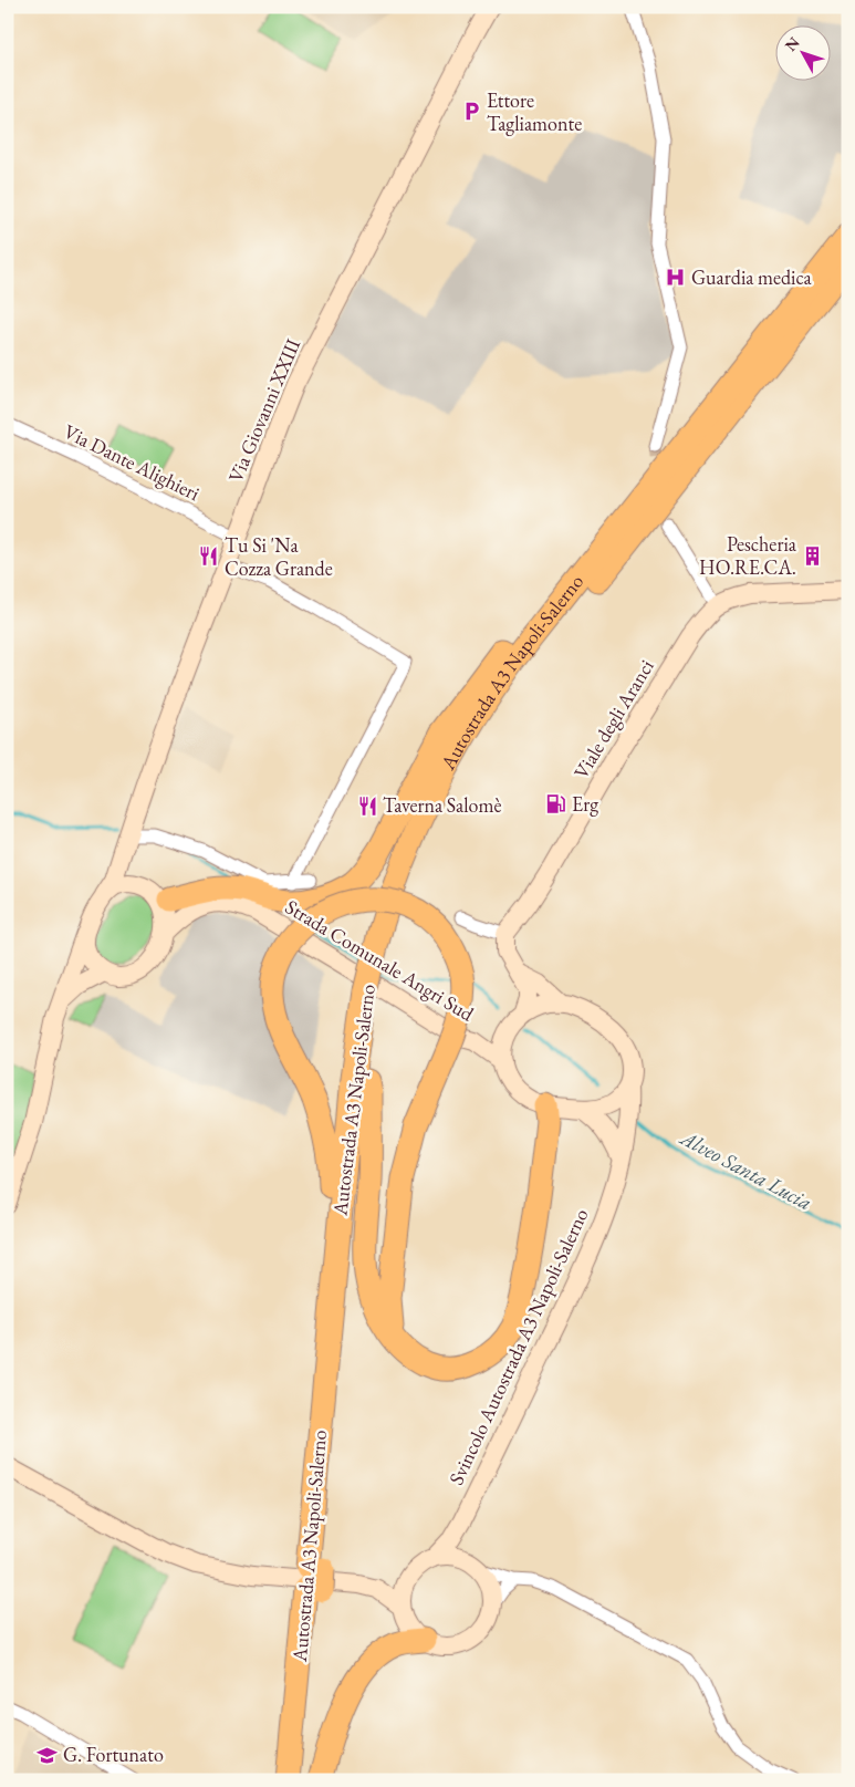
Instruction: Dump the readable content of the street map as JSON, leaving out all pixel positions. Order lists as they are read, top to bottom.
{
  "streets": {
    "highway": ["Autostrada A3 Napoli-Salerno"],
    "main road": [
      "Via Giovanni XXIII",
      "Viale degli Aranci",
      "Strada Comunale Angri Sud",
      "Svincolo Autostrada A3 Napoli-Salerno"
    ],
    "street": ["Via Dante Alighieri"]
  },
  "crossings": [
    ["Via Giovanni XXIII", "Via Dante Alighieri"],
    ["Via Giovanni XXIII", "Strada Comunale Angri Sud"],
    ["Strada Comunale Angri Sud", "Svincolo Autostrada A3 Napoli-Salerno"]
  ],
  "water": ["Alveo Santa Lucia"],
  "places": {
    "parking": ["Ettore Tagliamonte"],
    "hospital": ["Guardia medica"],
    "building": ["Pescheria HO.RE.CA."],
    "restaurant": ["Tu Si 'Na Cozza Grande", "Taverna Salomè"],
    "fuel station": ["Erg"],
    "school or university": ["G. Fortunato"]
  },
  "north": "top left"
}
